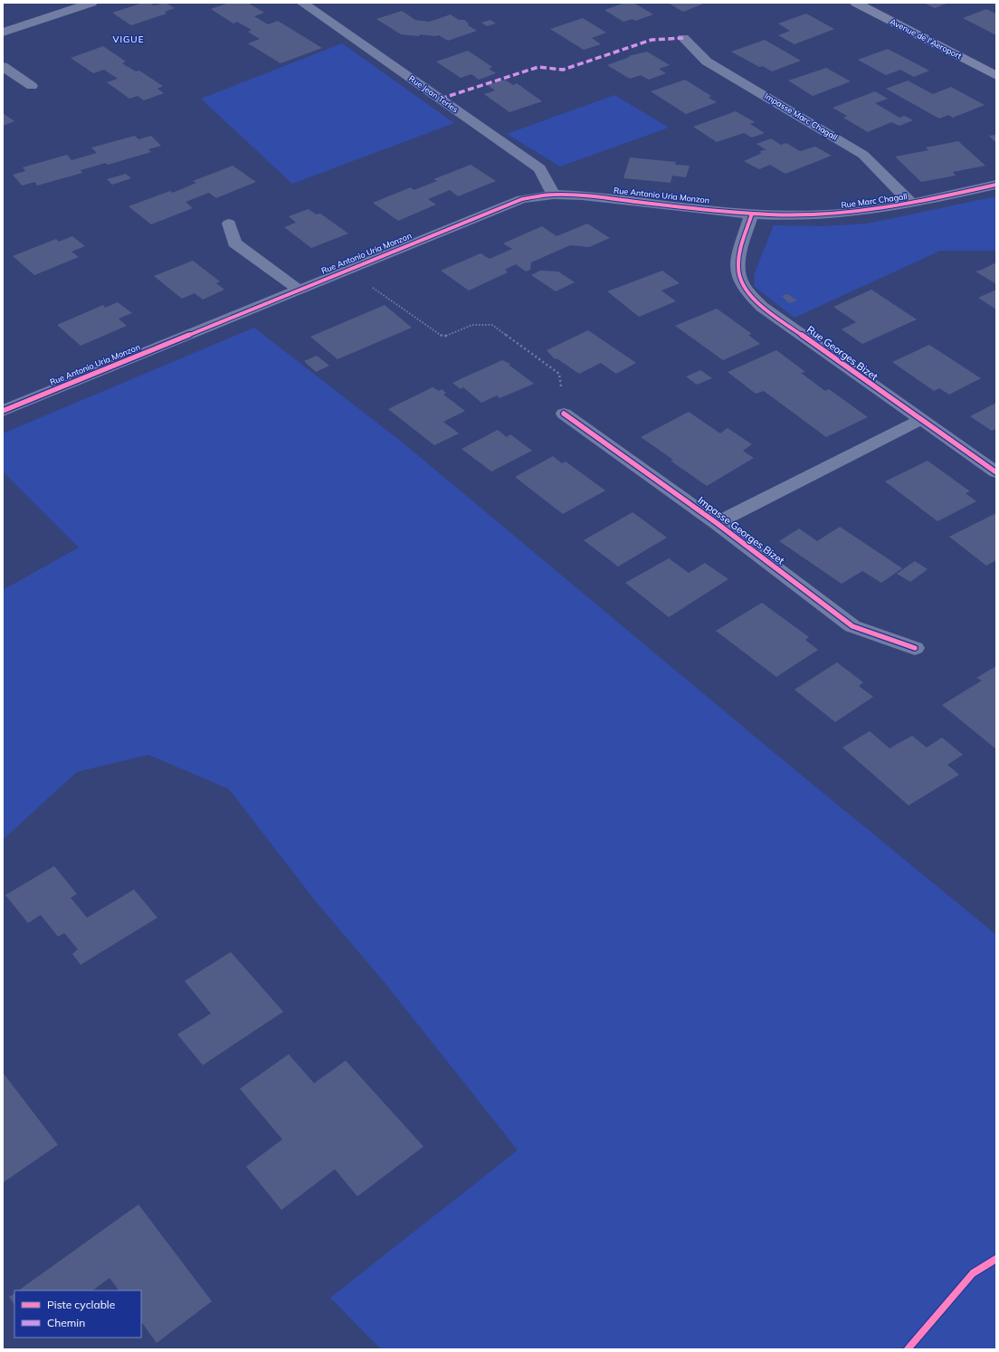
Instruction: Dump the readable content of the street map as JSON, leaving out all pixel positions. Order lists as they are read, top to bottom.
{
  "streets": {
    "street": [
      "Avenue de l'Aeroport",
      "Rue Jean Terles",
      "Impasse Marc Chagall",
      "Rue Antonio Uria Monzon",
      "Rue Marc Chagall",
      "Rue Georges Bizet",
      "Impasse Georges Bizet"
    ]
  },
  "crossings": [
    ["Rue Jean Terles", "Rue Antonio Uria Monzon"],
    ["Impasse Marc Chagall", "Rue Marc Chagall"],
    ["Rue Antonio Uria Monzon", "Rue Marc Chagall"],
    ["Rue Antonio Uria Monzon", "Rue Georges Bizet"],
    ["Rue Marc Chagall", "Rue Georges Bizet"],
    ["Rue Georges Bizet", "Impasse Georges Bizet"]
  ],
  "districts": ["VIGUE"],
  "legend": ["Piste cyclable", "Chemin"]
}
